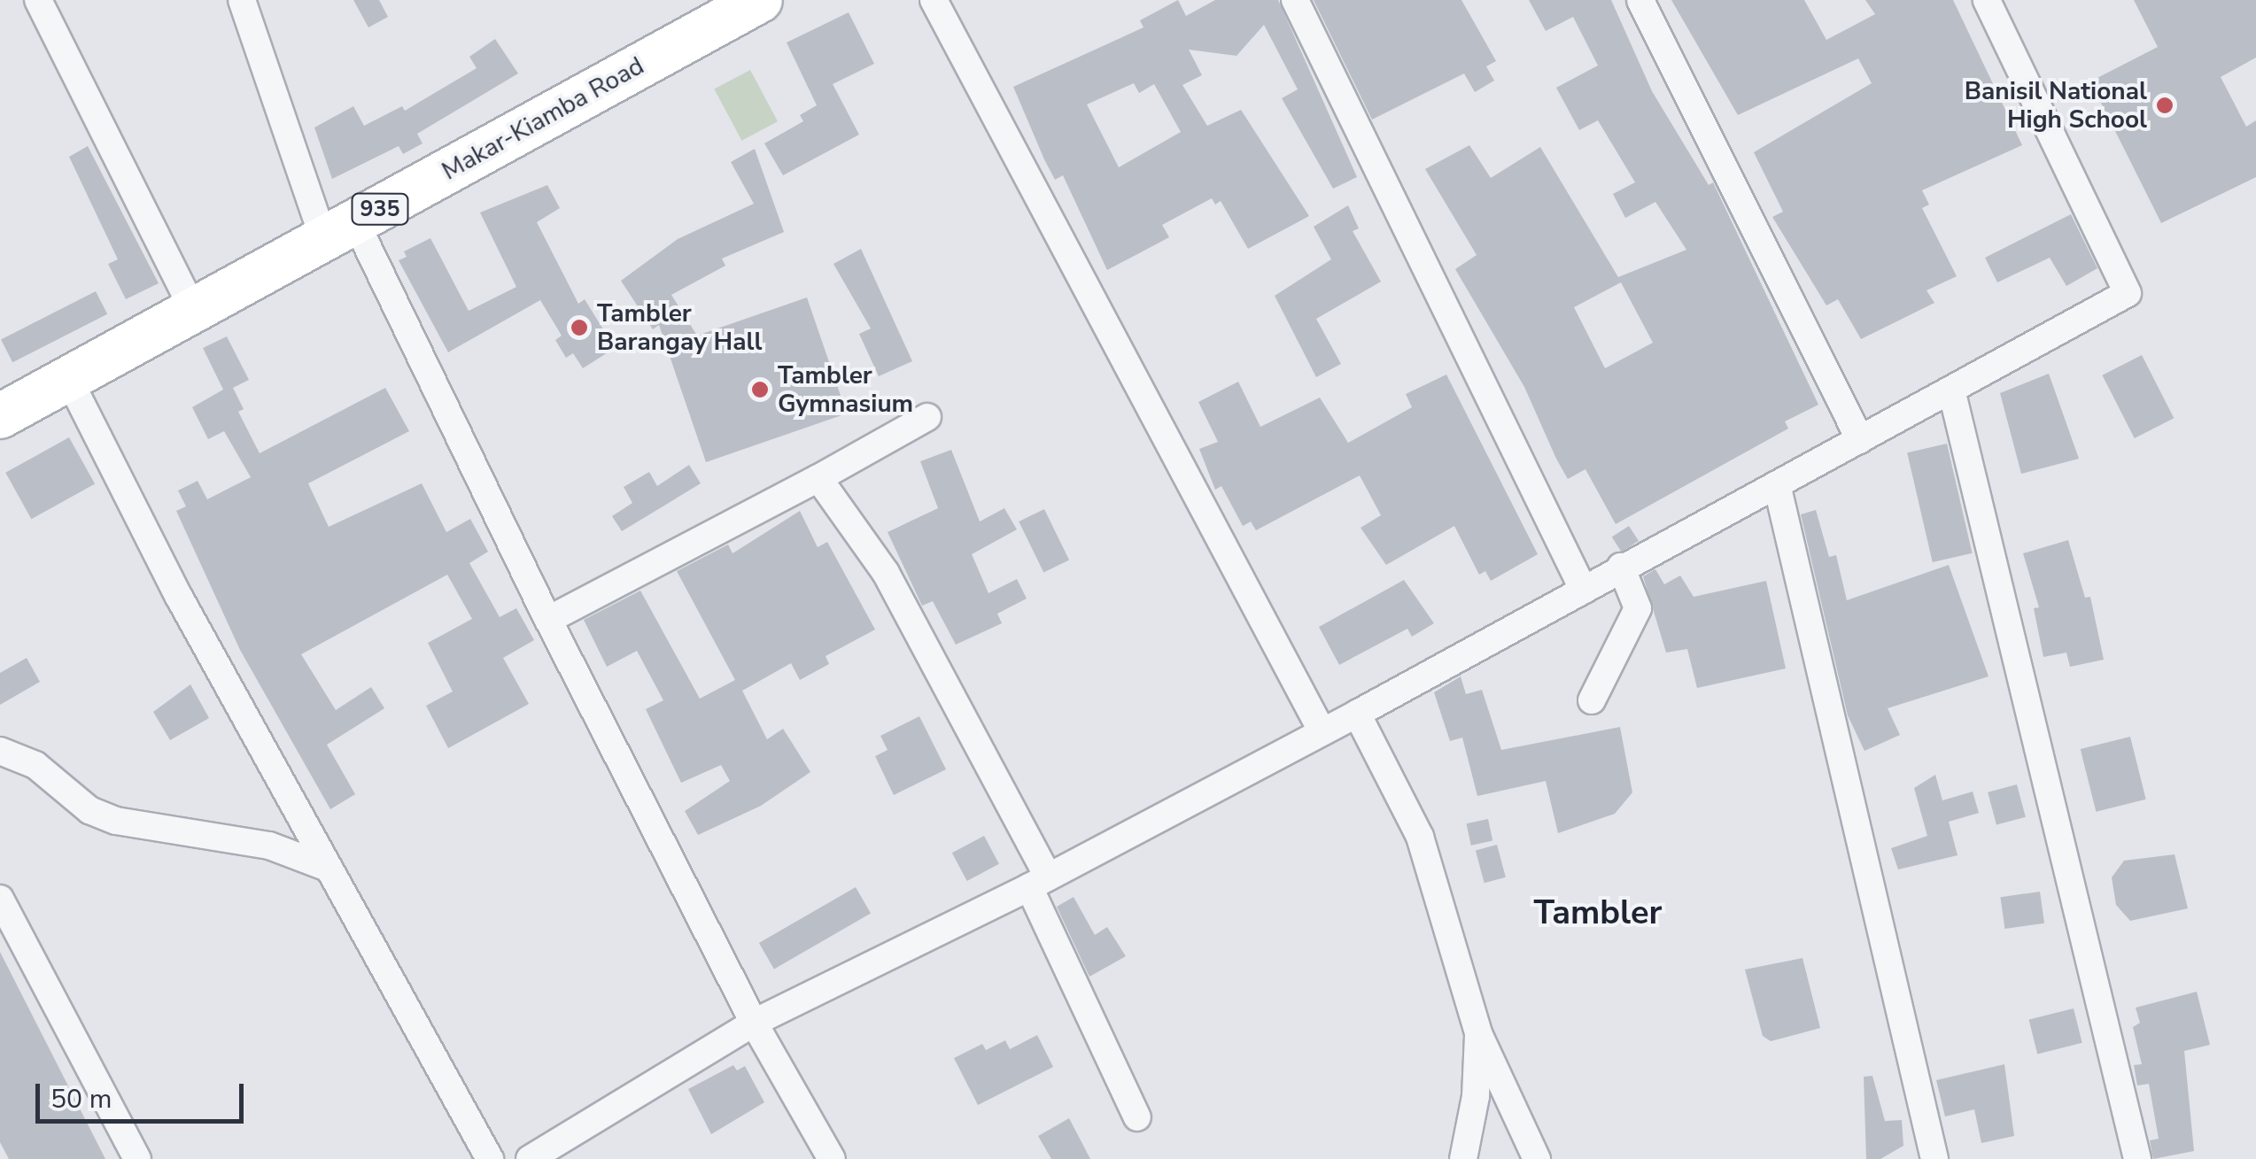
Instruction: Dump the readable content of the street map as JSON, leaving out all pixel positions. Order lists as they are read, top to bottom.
{
  "streets": {
    "main road": ["Makar-Kiamba Road", "935"]
  },
  "districts": ["Tambler"],
  "places": ["Banisil National High School", "Tambler Barangay Hall", "Tambler Gymnasium"],
  "scale_bar": "50 m"
}
